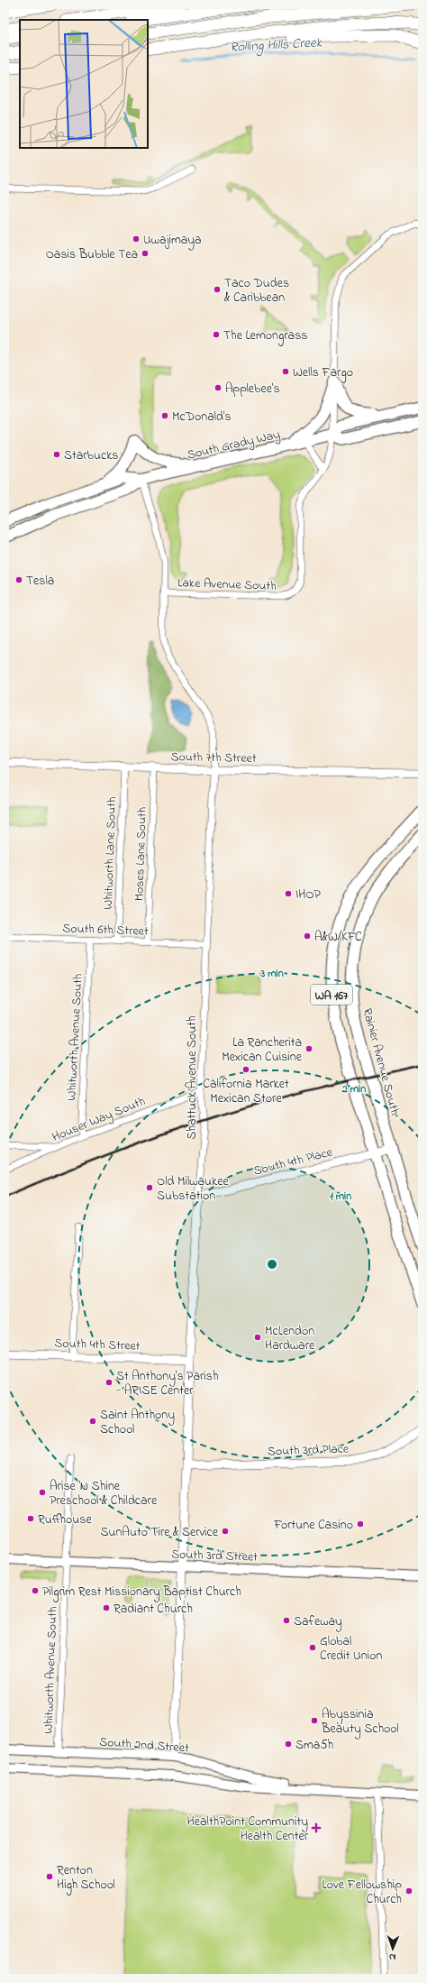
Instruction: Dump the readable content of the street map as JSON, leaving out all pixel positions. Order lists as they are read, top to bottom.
{
  "streets": {
    "main road": [
      "South Grady Way",
      "WA 167",
      "Rainier Avenue South",
      "South 3rd Street",
      "South 2nd Street"
    ],
    "street": [
      "Lake Avenue South",
      "South 7th Street",
      "Whitworth Lane South",
      "Moses Lane South",
      "South 6th Street",
      "Whitworth Avenue South",
      "Shattuck Avenue South",
      "Houser Way South",
      "South 4th Place",
      "South 4th Street",
      "South 3rd Place"
    ]
  },
  "crossings": [
    ["South Grady Way", "Lake Avenue South"],
    ["South Grady Way", "Shattuck Avenue South"],
    ["Lake Avenue South", "Shattuck Avenue South"],
    ["South 7th Street", "Whitworth Lane South"],
    ["South 7th Street", "Moses Lane South"],
    ["South 7th Street", "Shattuck Avenue South"],
    ["Whitworth Lane South", "South 6th Street"],
    ["Moses Lane South", "South 6th Street"],
    ["South 6th Street", "Whitworth Avenue South"],
    ["South 6th Street", "Shattuck Avenue South"],
    ["WA 167", "South 4th Place"],
    ["Whitworth Avenue South", "Houser Way South"],
    ["Whitworth Avenue South", "South 3rd Street"],
    ["Whitworth Avenue South", "South 2nd Street"],
    ["Rainier Avenue South", "South 4th Place"],
    ["Shattuck Avenue South", "Houser Way South"],
    ["Shattuck Avenue South", "South 4th Place"],
    ["Shattuck Avenue South", "South 4th Street"],
    ["Shattuck Avenue South", "South 3rd Place"],
    ["Shattuck Avenue South", "South 3rd Street"],
    ["Shattuck Avenue South", "South 2nd Street"]
  ],
  "water": ["Rolling Hills Creek"],
  "places": {
    "other": [
      "Uwajimaya",
      "Oasis Bubble Tea",
      "Taco Dudes & Caribbean",
      "The Lemongrass",
      "Wells Fargo",
      "Applebee's",
      "McDonald's",
      "Starbucks",
      "Tesla",
      "IHOP",
      "A&W/KFC",
      "La Rancherita Mexican Cuisine",
      "California Market Mexican Store",
      "Old Milwaukee Substation",
      "McLendon Hardware",
      "St Anthony's Parish - ARISE Center",
      "Saint Anthony School",
      "Arise 'N Shine Preschool & Childcare",
      "Ruffhouse",
      "Fortune Casino",
      "SunAuto Tire & Service",
      "Pilgrim Rest Missionary Baptist Church",
      "Radiant Church",
      "Safeway",
      "Global Credit Union",
      "Abyssinia Beauty School",
      "Sma5h",
      "Renton High School",
      "Love Fellowship Church"
    ],
    "health": ["HealthPoint Community Health Center"]
  },
  "north": "bottom",
  "rings": ["3 min", "2 min", "1 min"]
}
